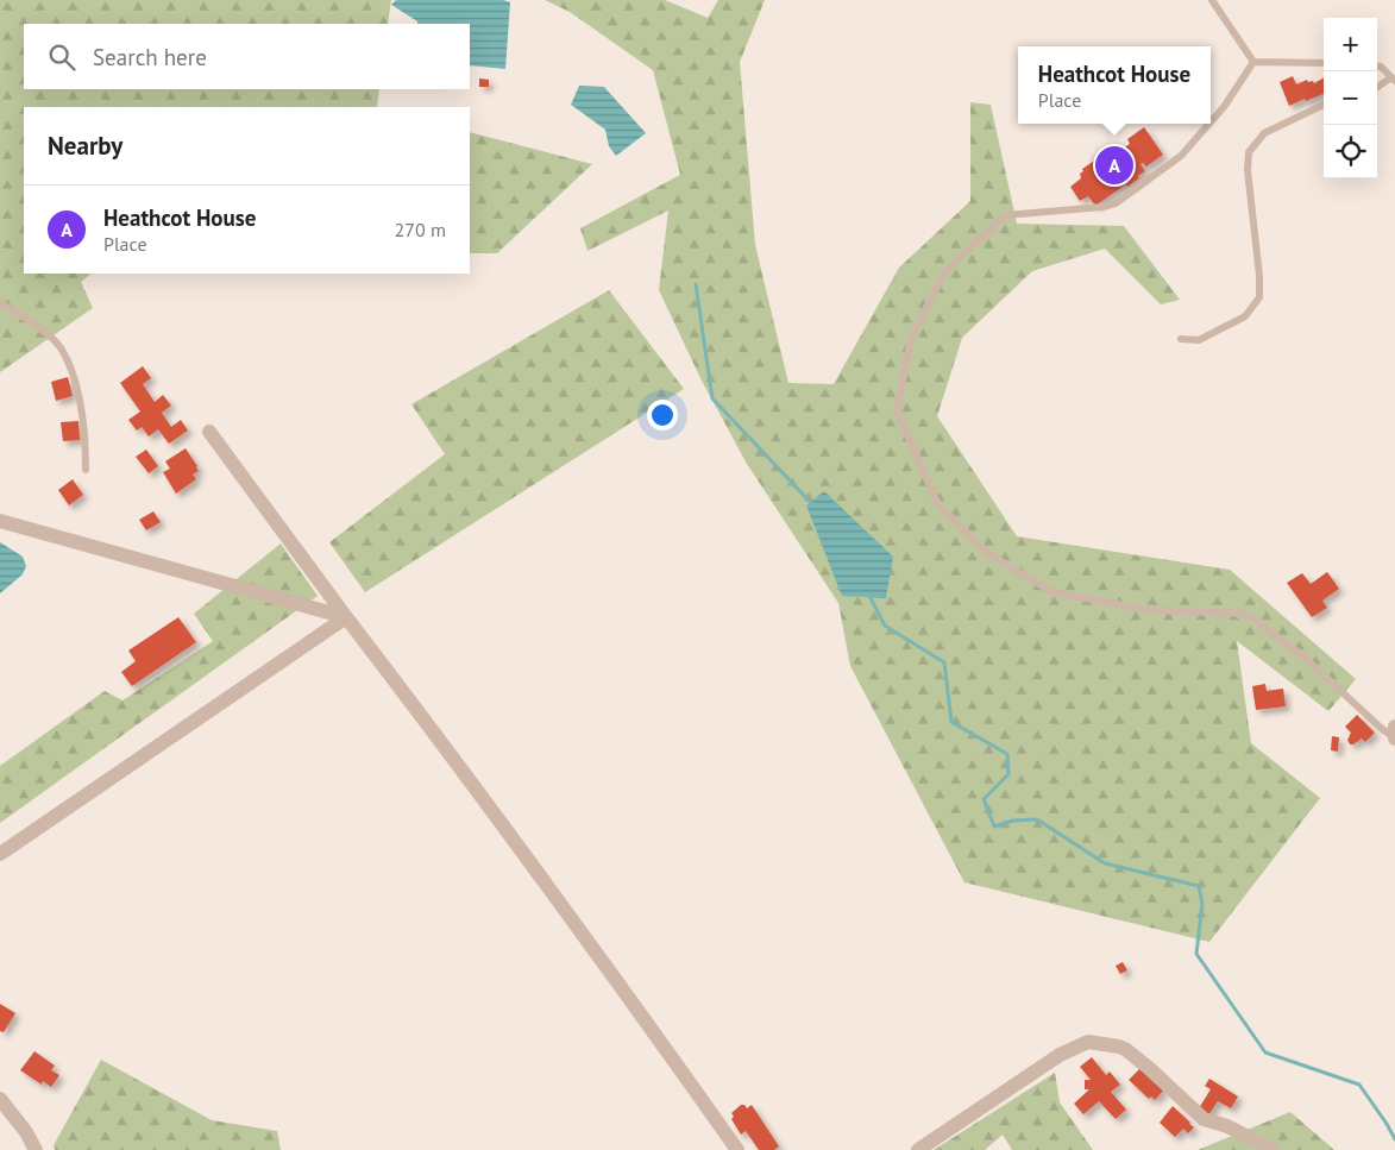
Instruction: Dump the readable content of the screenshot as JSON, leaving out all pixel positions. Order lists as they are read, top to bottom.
{
  "page": {
    "map_buttons": ["+", "−"],
    "search": "Search here",
    "popup": ["Heathcot House", "Place"],
    "heading": "Nearby",
    "pins": "A",
    "list": [
      {
        "mark": "A",
        "name": "Heathcot House",
        "note": "Place",
        "value": "270 m"
      }
    ]
  }
}
